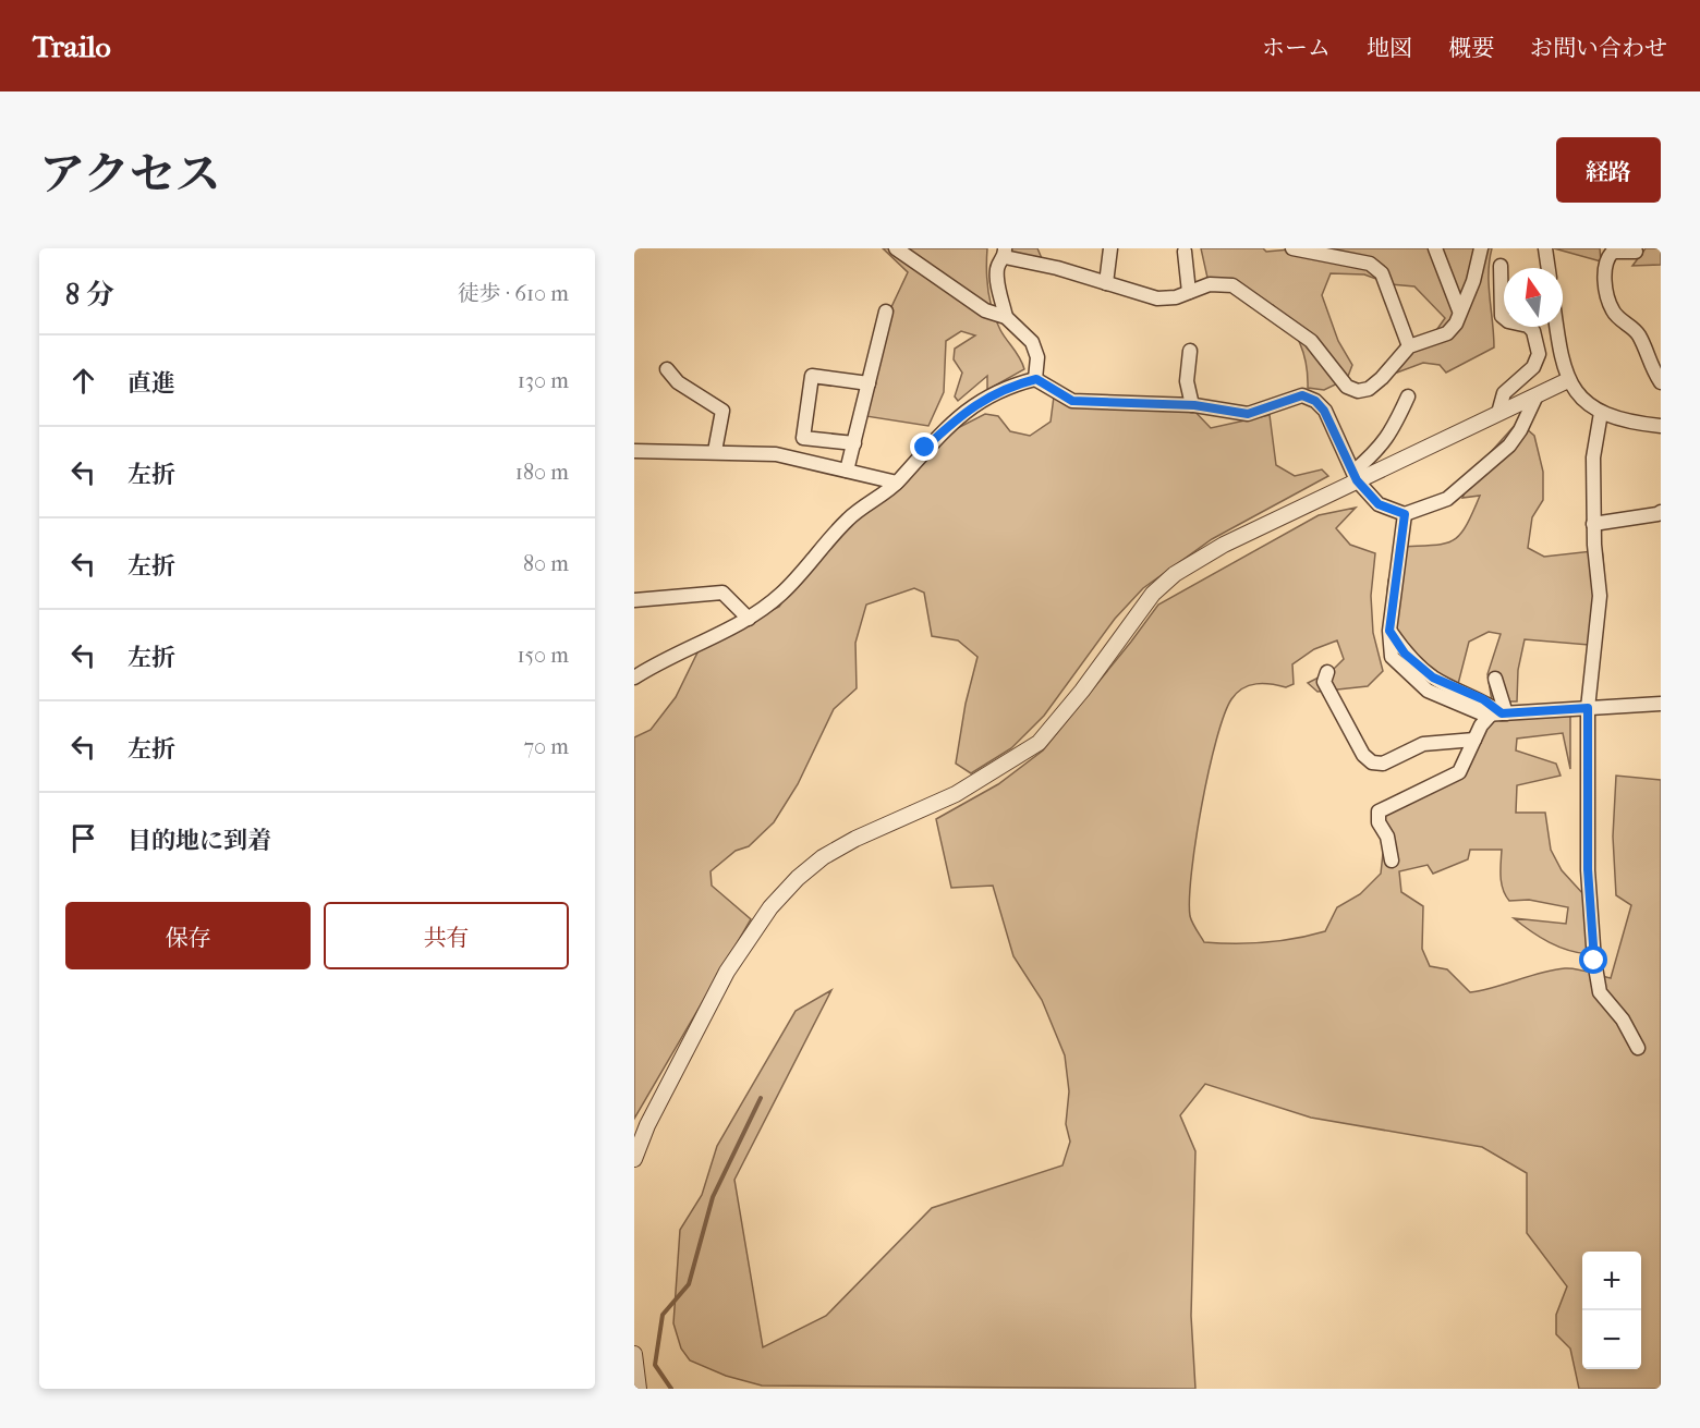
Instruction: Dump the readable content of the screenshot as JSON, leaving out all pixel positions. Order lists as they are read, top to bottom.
{
  "north": "top",
  "page": {
    "header": "Trailo",
    "nav": [
      "ホーム",
      "地図",
      "概要",
      "お問い合わせ"
    ],
    "title": "アクセス",
    "buttons": [
      "経路",
      ["保存", "共有"]
    ],
    "heading": ["8 分", "徒歩 · 610 m"],
    "list": [
      ["直進", "130 m"],
      ["左折", "180 m"],
      ["左折", "80 m"],
      ["左折", "150 m"],
      ["左折", "70 m"],
      "目的地に到着"
    ],
    "map_buttons": ["+", "−"]
  }
}
